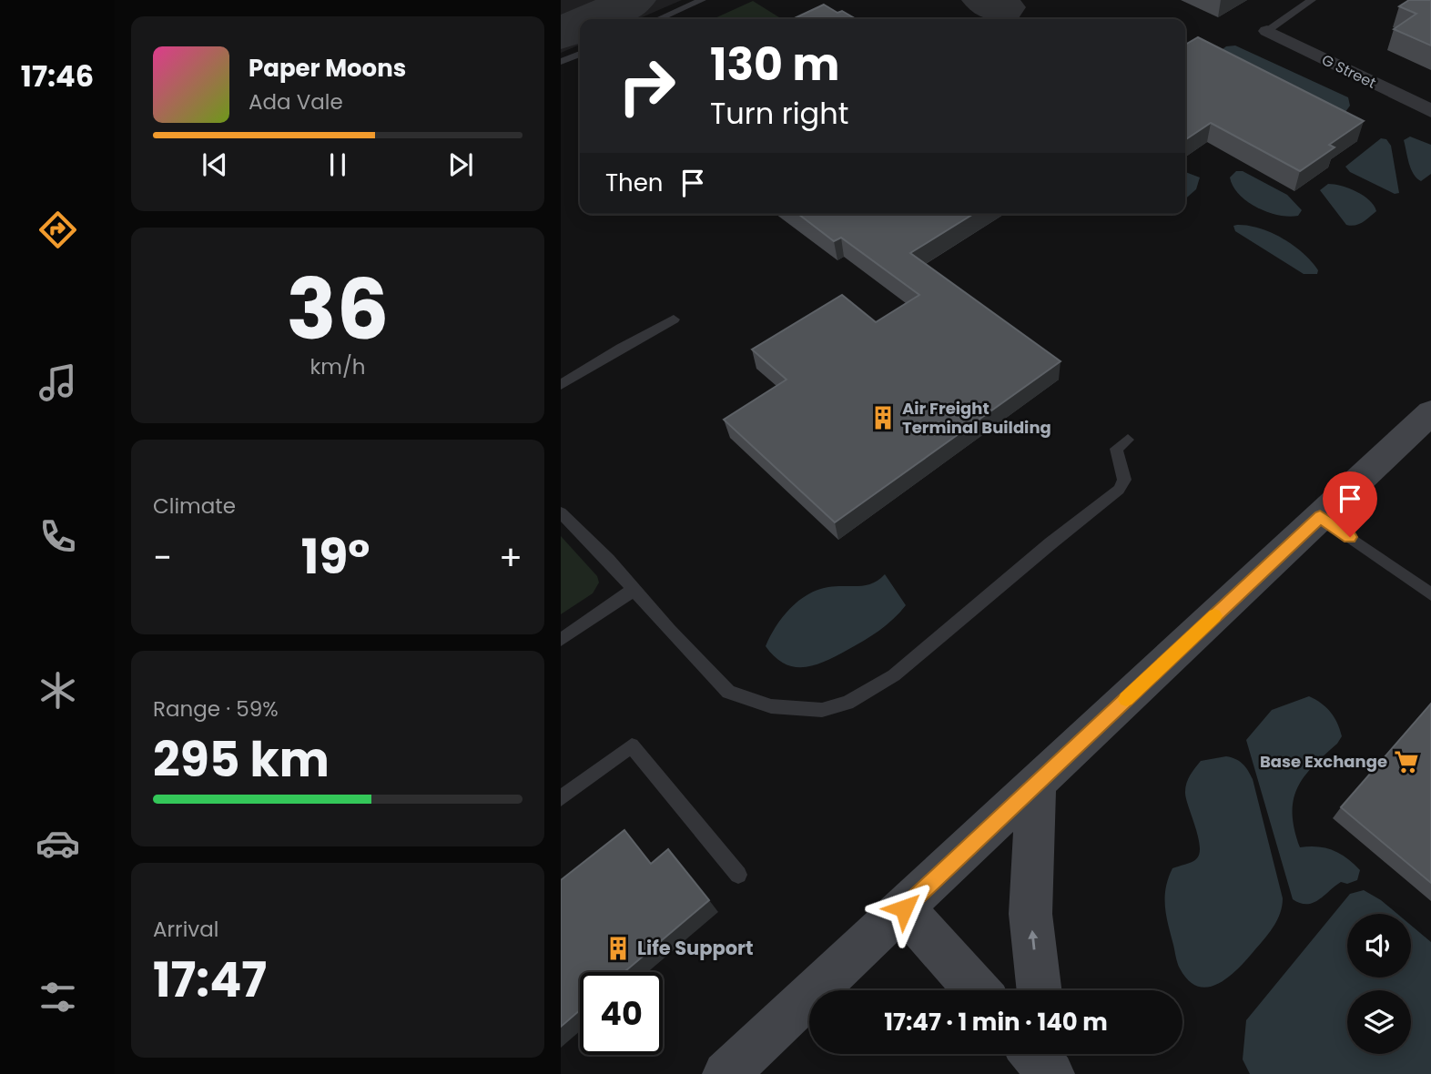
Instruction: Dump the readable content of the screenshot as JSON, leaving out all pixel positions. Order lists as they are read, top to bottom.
{
  "streets": {
    "street": ["G Street"]
  },
  "places": {
    "building": ["Air Freight Terminal Building", "Life Support"],
    "supermarket": ["Base Exchange"]
  },
  "page": {
    "tabs": "17:46",
    "turn": ["130 m", "Turn right"],
    "song": ["Paper Moons", "Ada Vale"],
    "then": "Then",
    "tile": [
      ["36", "km/h"],
      "Climate",
      ["Range · 59%", "295 km"],
      ["Arrival", "17:47"]
    ],
    "heat": ["−", "19°", "+"],
    "limit": "40",
    "trip": "17:47 · 1 min · 140 m"
  }
}
